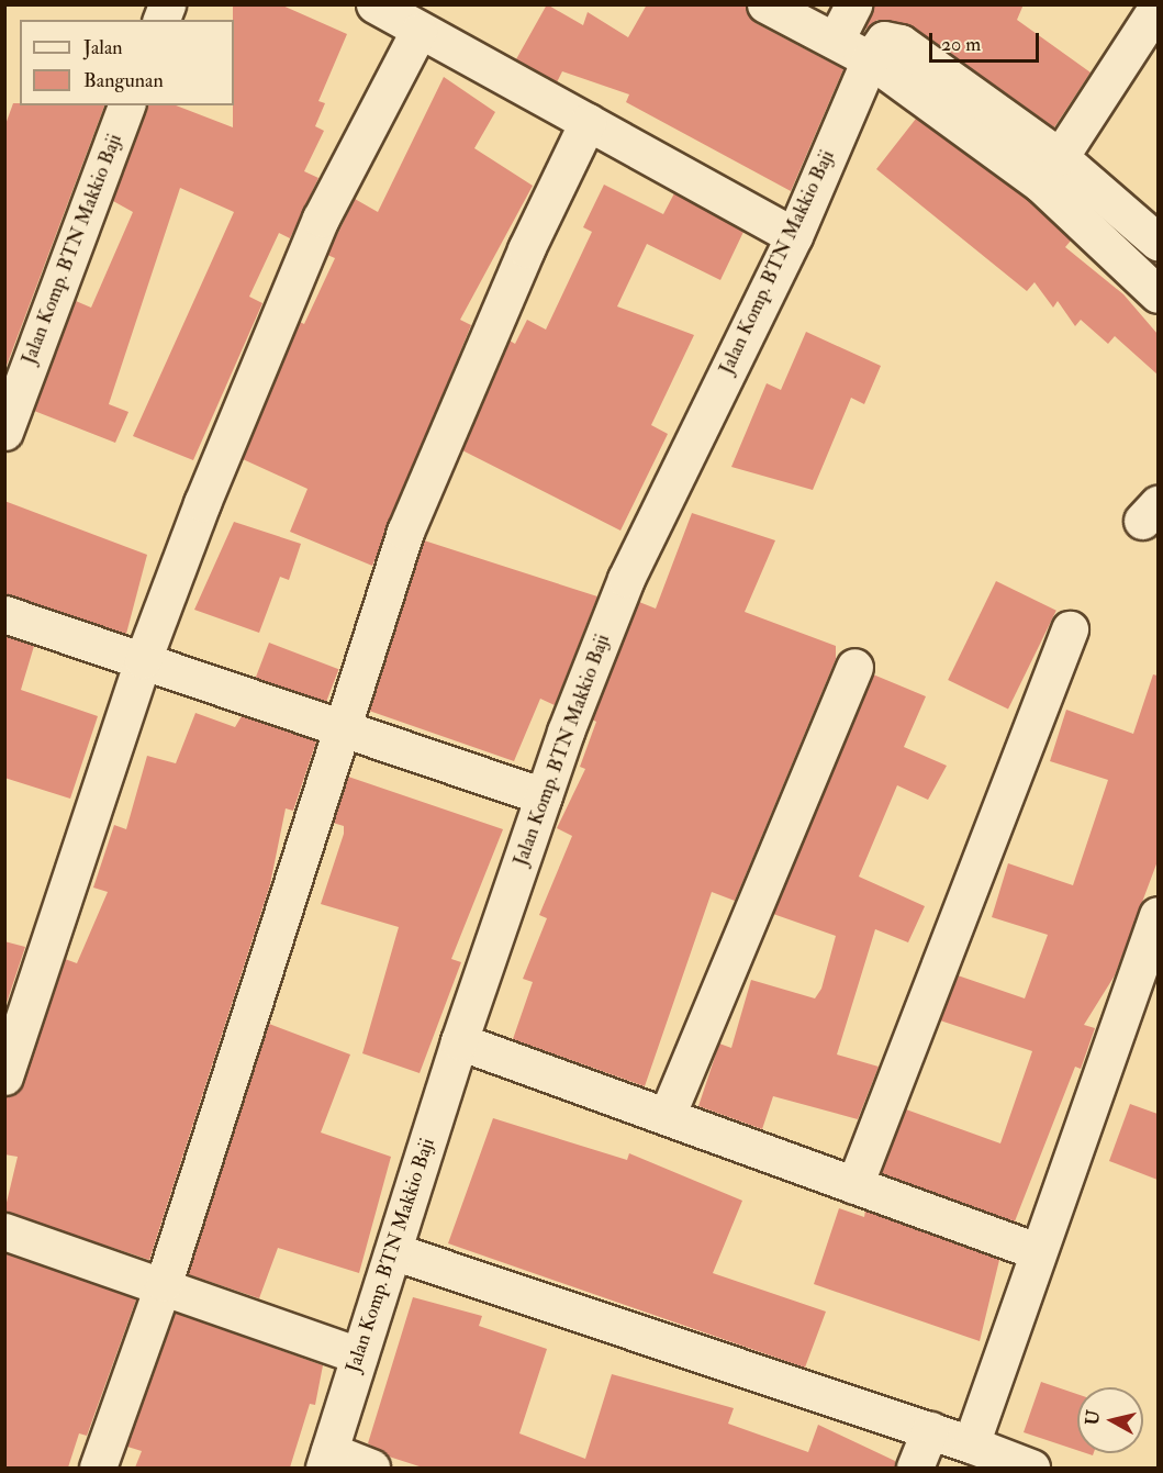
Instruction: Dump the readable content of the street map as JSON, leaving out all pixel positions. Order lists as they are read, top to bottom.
{
  "streets": {
    "street": ["Jalan Komp. BTN Makkio Baji"]
  },
  "legend": ["Jalan", "Bangunan"],
  "scale_bar": "20 m",
  "north": "left"
}
